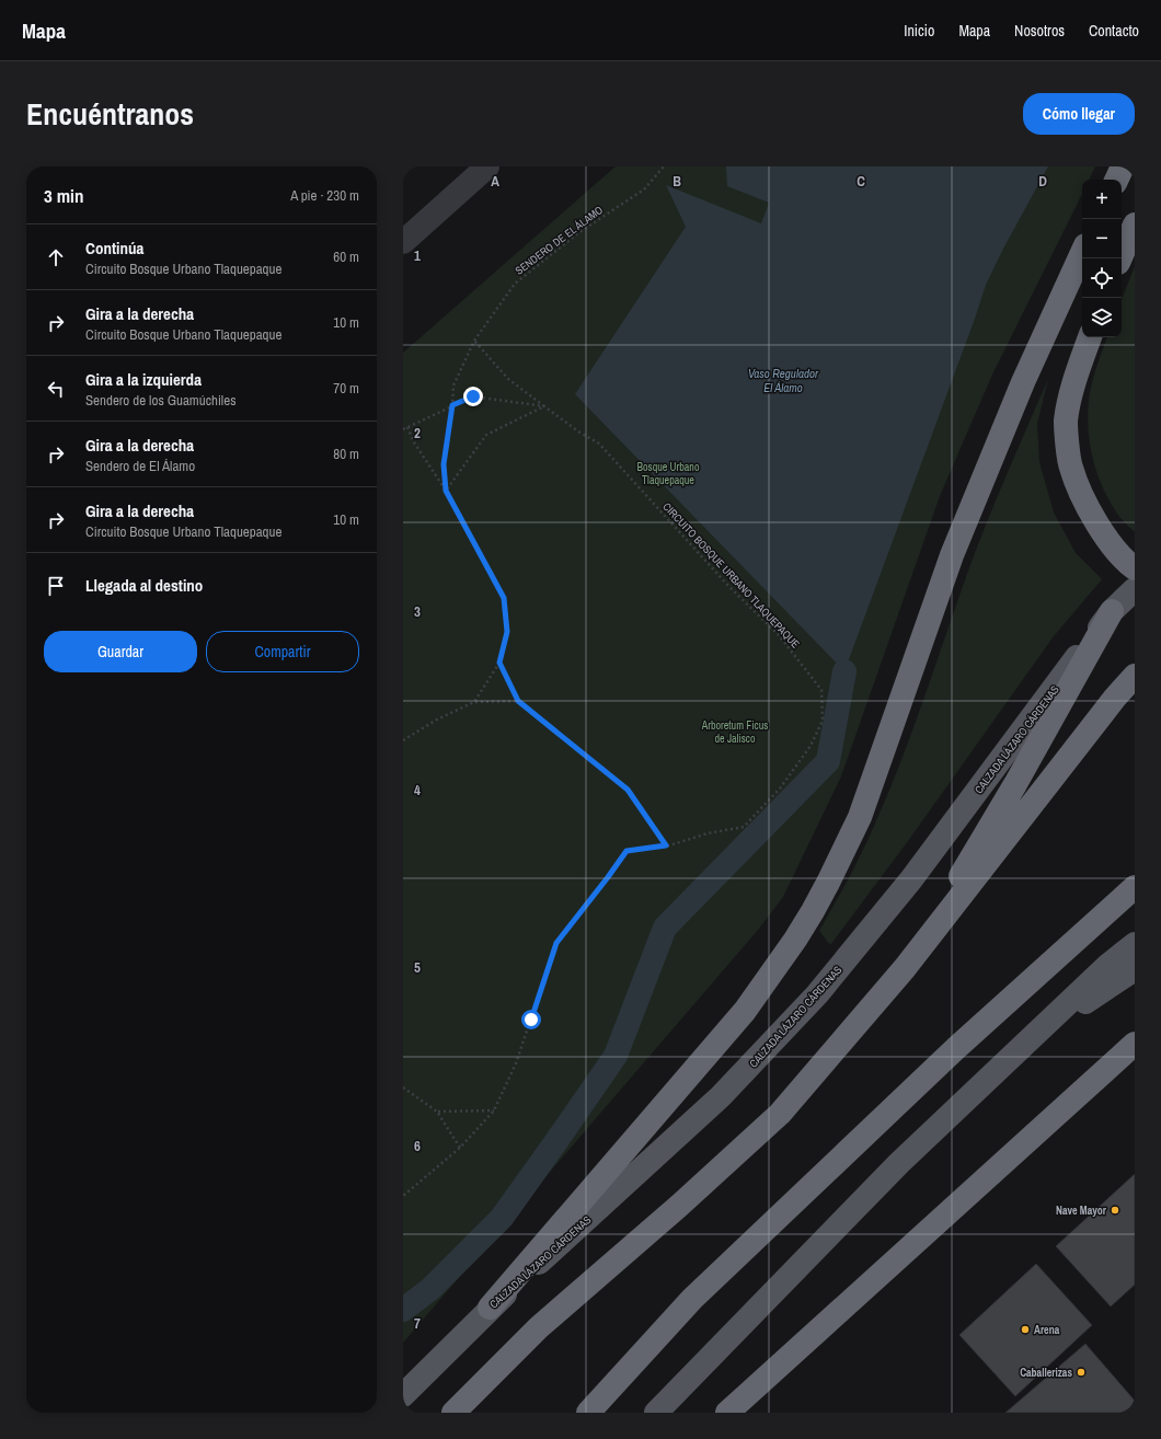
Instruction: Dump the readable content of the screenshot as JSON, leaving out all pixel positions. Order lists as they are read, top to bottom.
{
  "streets": {
    "main road": ["CALZADA LÁZARO CÁRDENAS"],
    "path": ["SENDERO DE EL ÁLAMO", "CIRCUITO BOSQUE URBANO TLAQUEPAQUE"]
  },
  "crossings": [
    ["SENDERO DE EL ÁLAMO", "CIRCUITO BOSQUE URBANO TLAQUEPAQUE"]
  ],
  "water": ["Vaso Regulador El Álamo"],
  "parks": ["Bosque Urbano Tlaquepaque", "Arboretum Ficus de Jalisco"],
  "places": ["Nave Mayor", "Arena", "Caballerizas"],
  "page": {
    "header": "Mapa",
    "nav": [
      "Inicio",
      "Mapa",
      "Nosotros",
      "Contacto"
    ],
    "title": "Encuéntranos",
    "buttons": [
      "Cómo llegar",
      ["Guardar", "Compartir"]
    ],
    "heading": ["3 min", "A pie · 230 m"],
    "map_buttons": ["+", "−"],
    "list": [
      ["Continúa", "Circuito Bosque Urbano Tlaquepaque", "60 m"],
      ["Gira a la derecha", "Circuito Bosque Urbano Tlaquepaque", "10 m"],
      ["Gira a la izquierda", "Sendero de los Guamúchiles", "70 m"],
      ["Gira a la derecha", "Sendero de El Álamo", "80 m"],
      ["Gira a la derecha", "Circuito Bosque Urbano Tlaquepaque", "10 m"],
      "Llegada al destino"
    ]
  },
  "grid": {
    "columns": [
      "A",
      "B",
      "C",
      "D"
    ],
    "rows": [
      "1",
      "2",
      "3",
      "4",
      "5",
      "6",
      "7"
    ]
  }
}
